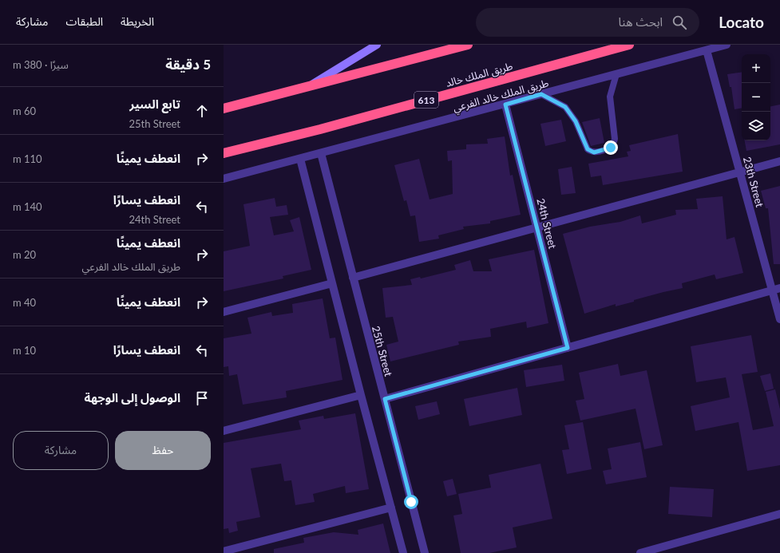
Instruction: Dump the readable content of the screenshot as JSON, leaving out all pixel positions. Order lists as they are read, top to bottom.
{
  "streets": {
    "highway": ["طريق الملك خالد", "613"],
    "street": [
      "طريق الملك خالد الفرعي",
      "23th Street",
      "24th Street",
      "25th Street"
    ]
  },
  "crossings": [
    ["طريق الملك خالد الفرعي", "23th Street"],
    ["طريق الملك خالد الفرعي", "24th Street"],
    ["طريق الملك خالد الفرعي", "25th Street"]
  ],
  "page": {
    "header": "Locato",
    "search": "ابحث هنا",
    "nav": ["الخريطة", "الطبقات", "مشاركة"],
    "heading": ["5 دقيقة", "سيرًا · 380 m"],
    "map_buttons": ["+", "−"],
    "list": [
      ["تابع السير", "25th Street", "60 m"],
      ["انعطف يمينًا", "110 m"],
      ["انعطف يسارًا", "24th Street", "140 m"],
      ["انعطف يمينًا", "طريق الملك خالد الفرعي", "20 m"],
      ["انعطف يمينًا", "40 m"],
      ["انعطف يسارًا", "10 m"],
      "الوصول إلى الوجهة"
    ],
    "buttons": ["حفظ", "مشاركة"]
  }
}
